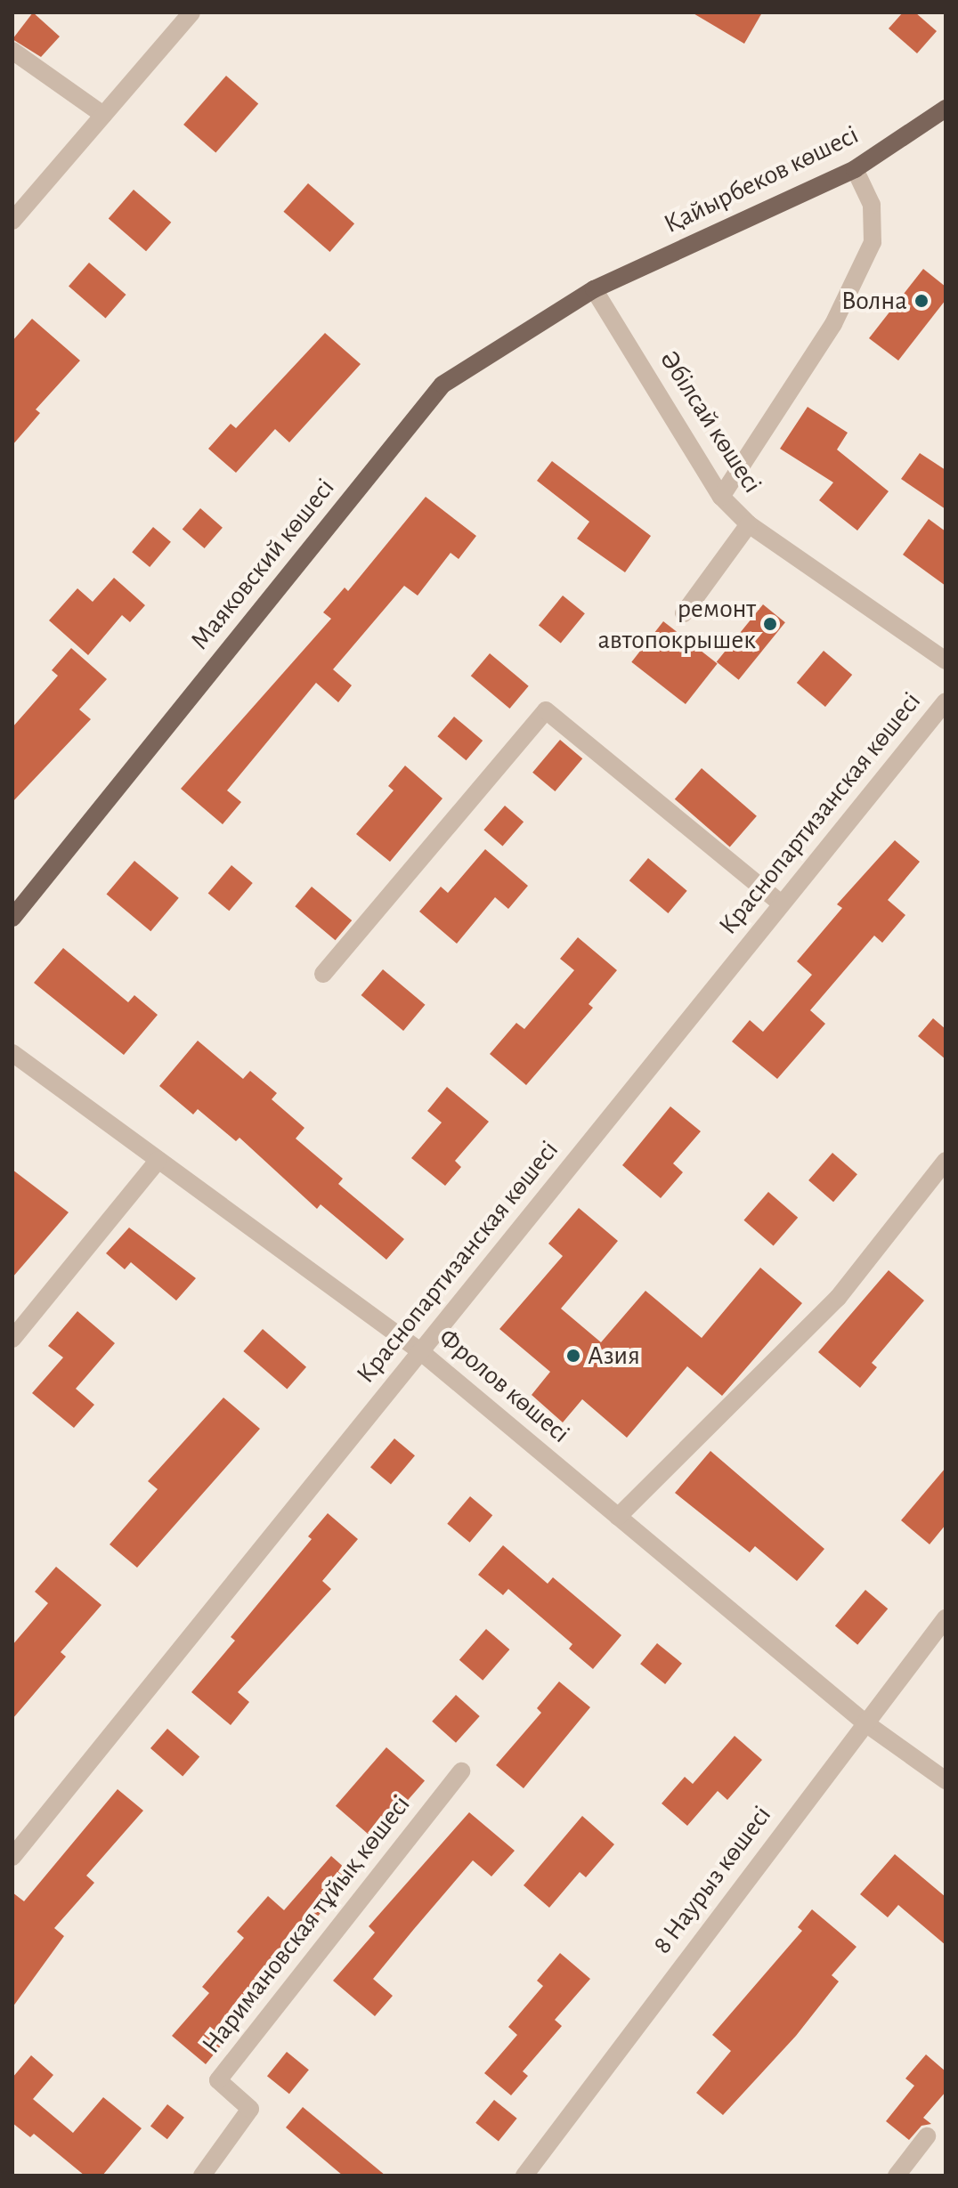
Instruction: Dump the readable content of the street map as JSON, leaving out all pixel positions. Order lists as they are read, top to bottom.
{
  "streets": {
    "main road": ["Қайырбеков көшесі", "Маяковский көшесі"],
    "street": [
      "Әбілсай көшесі",
      "Краснопартизанская көшесі",
      "Фролов көшесі",
      "8 Наурыз көшесі",
      "Наримановская тұйық көшесі"
    ]
  },
  "crossings": [
    ["Қайырбеков көшесі", "Әбілсай көшесі"],
    ["Қайырбеков көшесі", "Маяковский көшесі"],
    ["Әбілсай көшесі", "Маяковский көшесі"],
    ["Краснопартизанская көшесі", "Фролов көшесі"],
    ["Фролов көшесі", "8 Наурыз көшесі"]
  ],
  "places": ["Волна", "ремонт автопокрышек", "Азия"]
}
